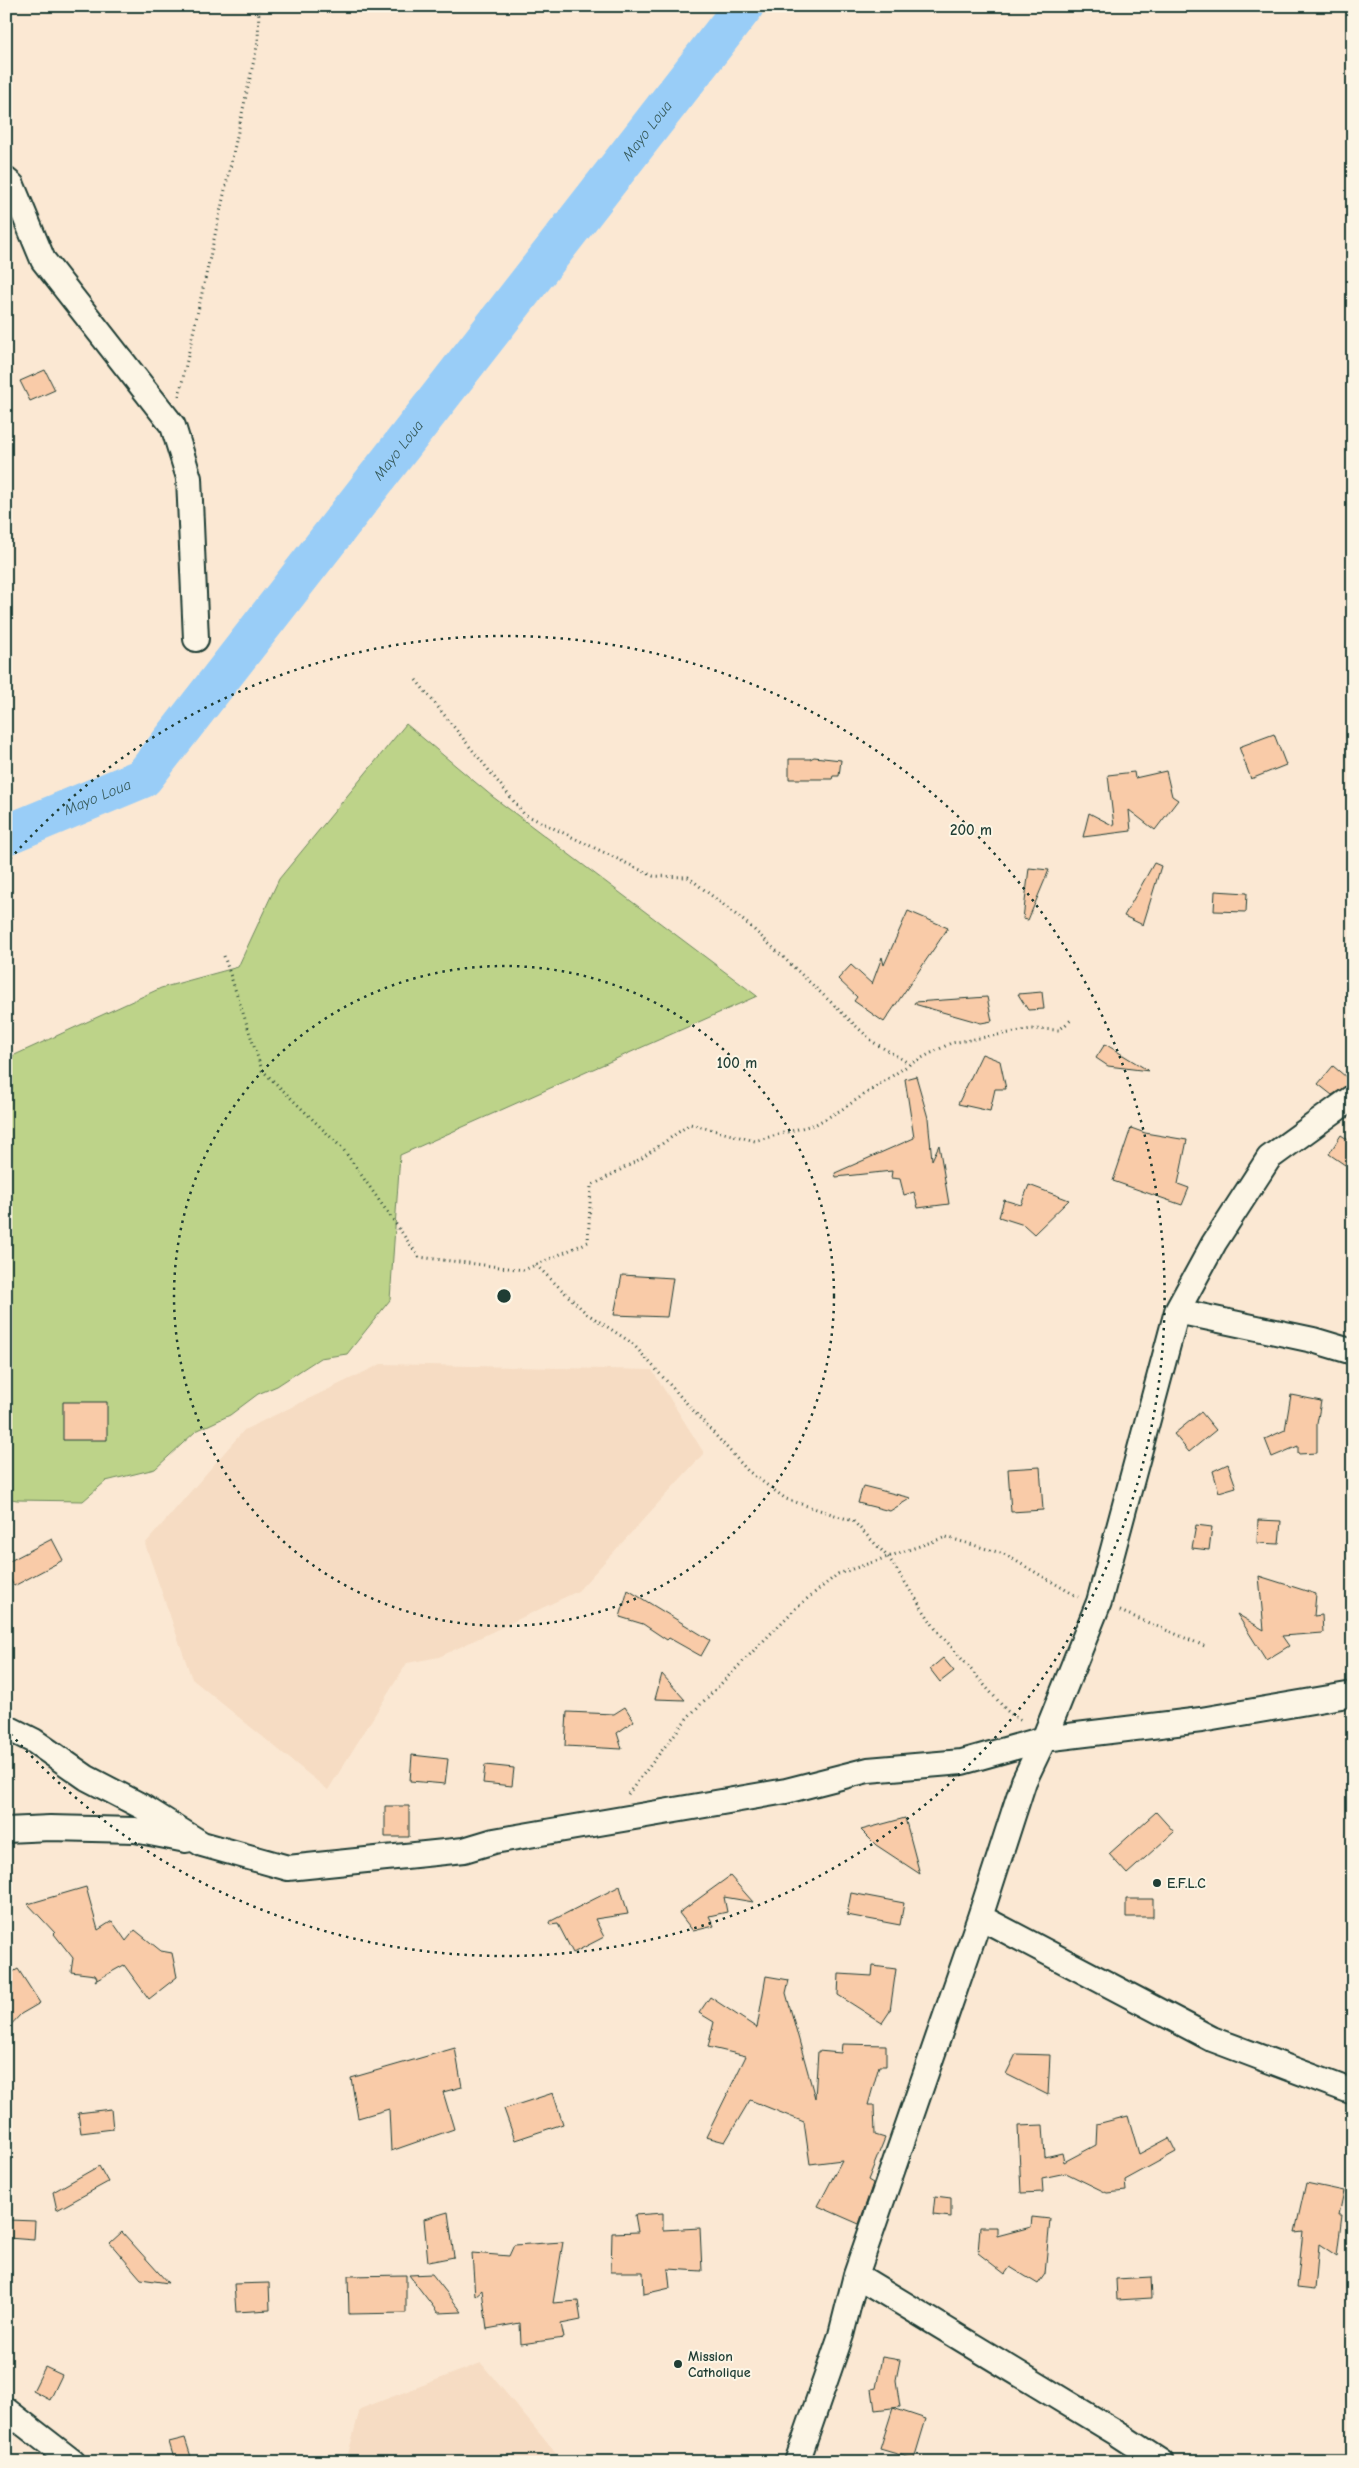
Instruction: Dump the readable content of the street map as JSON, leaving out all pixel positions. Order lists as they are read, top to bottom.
{
  "water": ["Mayo Loua"],
  "places": ["E.F.L.C", "Mission Catholique"],
  "rings": ["200 m", "100 m"]
}
